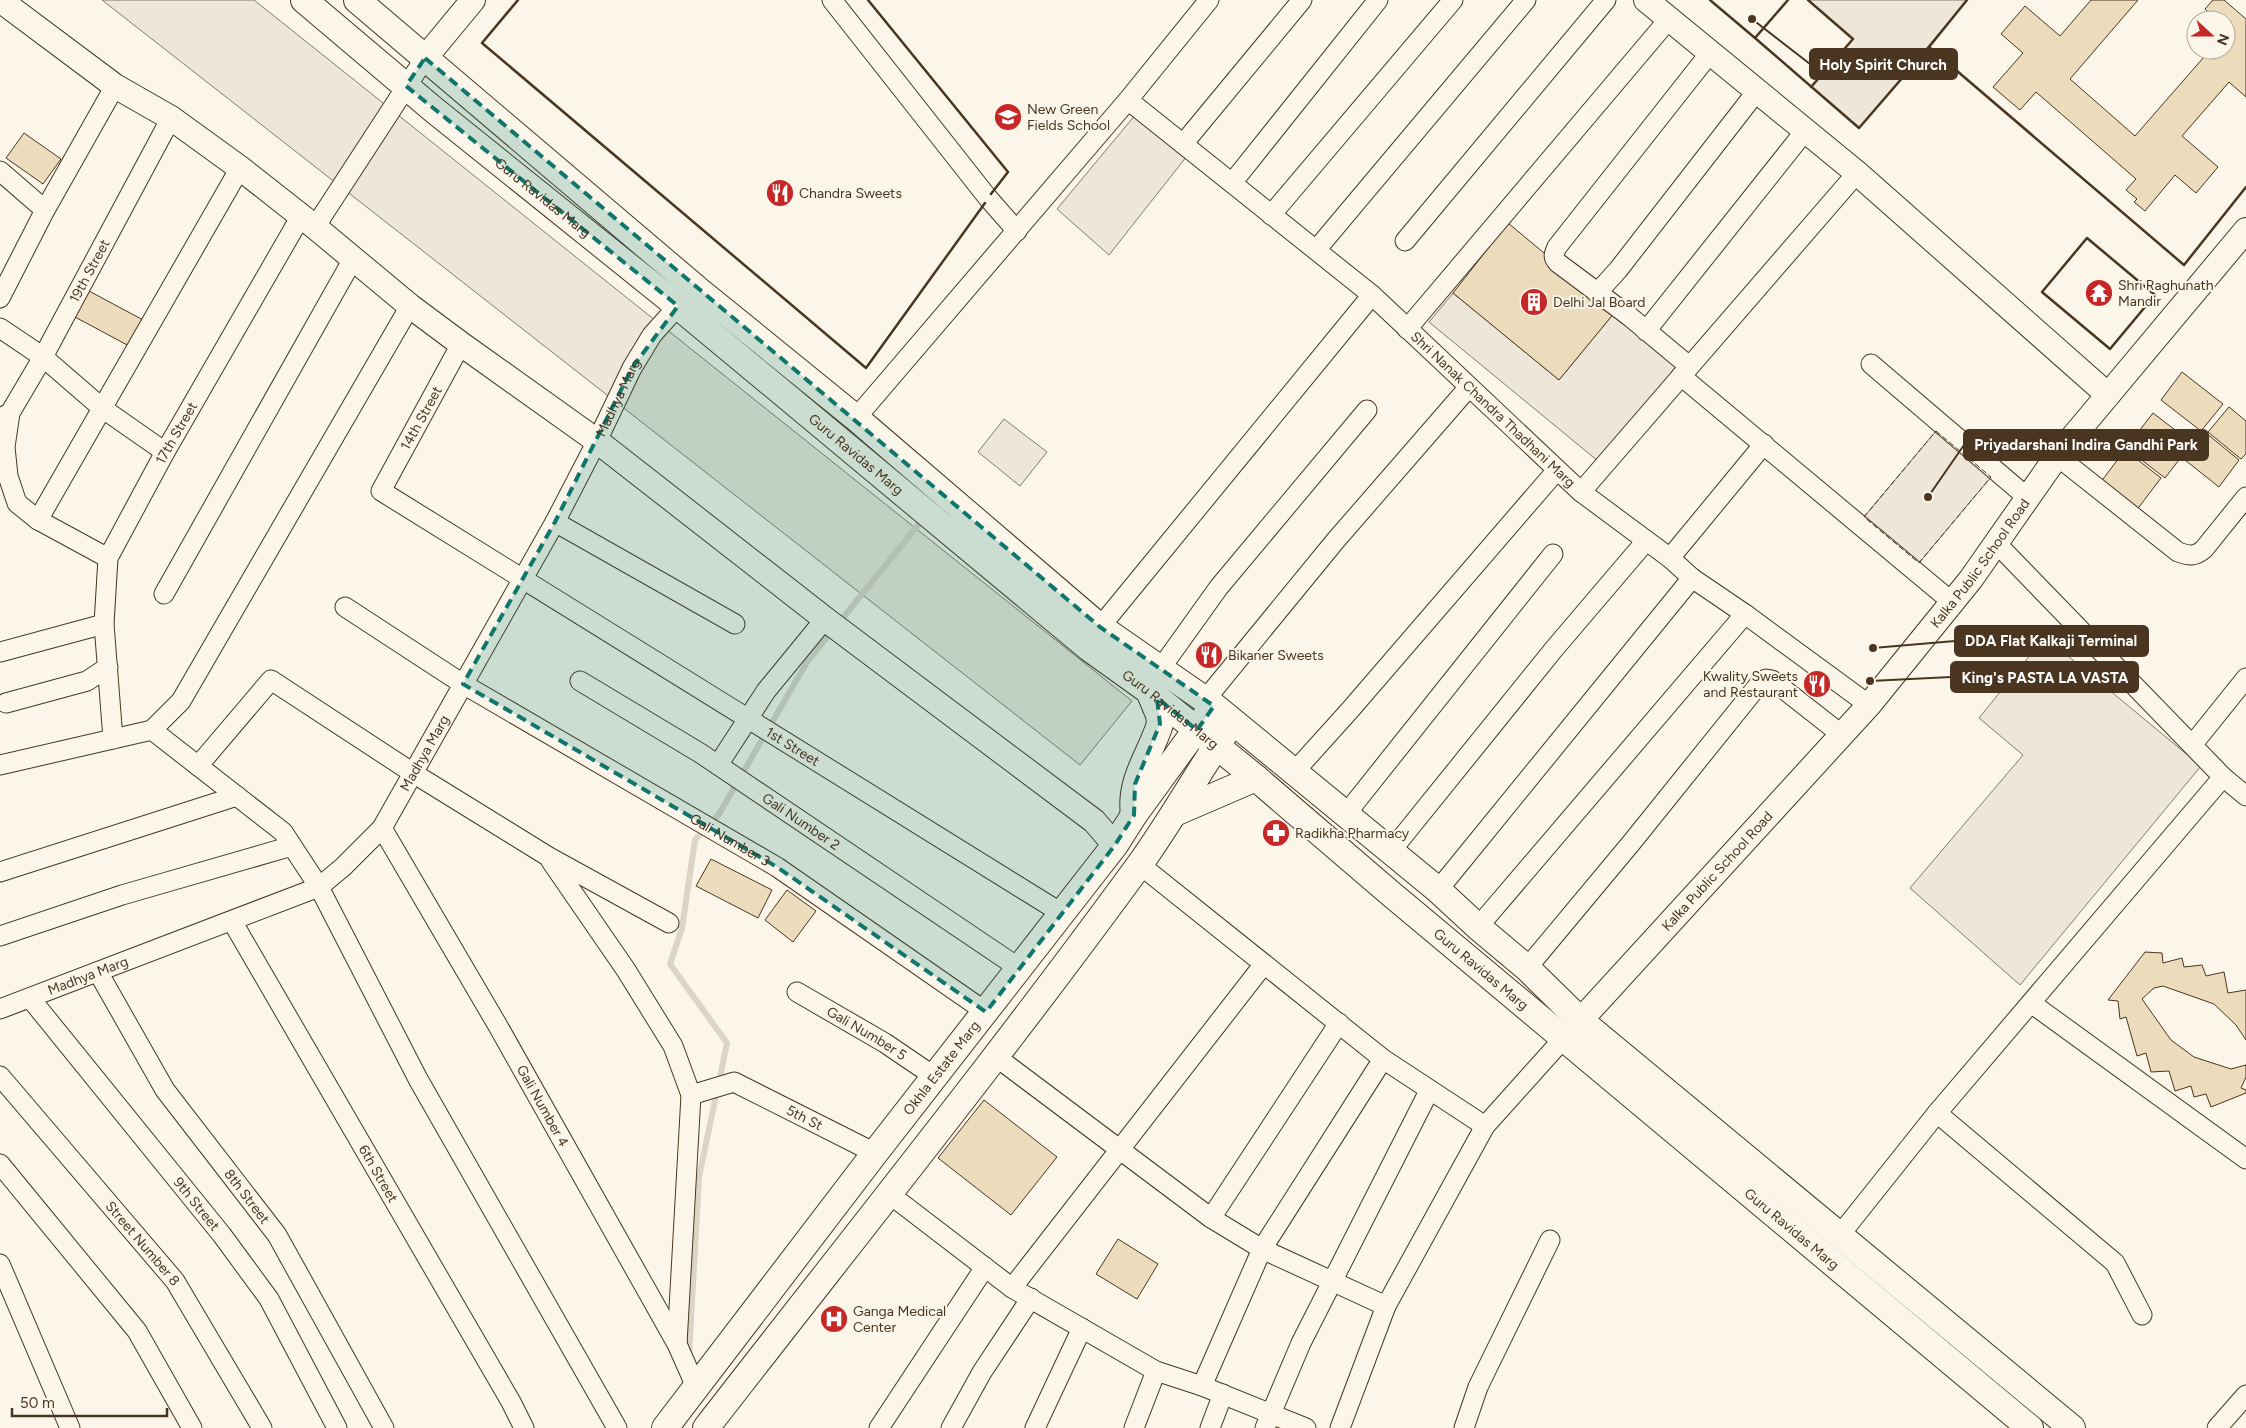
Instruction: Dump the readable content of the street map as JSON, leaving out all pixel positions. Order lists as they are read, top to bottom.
{
  "streets": {
    "main road": ["Guru Ravidas Marg", "Okhla Estate Marg"],
    "street": [
      "19th Street",
      "Madhya Marg",
      "Shri Nanak Chandra Thadhani Marg",
      "14th Street",
      "17th Street",
      "Kalka Public School Road",
      "1st Street",
      "Gali Number 2",
      "Gali Number 3",
      "Gali Number 5",
      "Gali Number 4",
      "5th St",
      "6th Street",
      "8th Street",
      "9th Street",
      "Street Number 8"
    ]
  },
  "crossings": [
    ["Guru Ravidas Marg", "Madhya Marg"],
    ["Guru Ravidas Marg", "17th Street"],
    ["Guru Ravidas Marg", "Kalka Public School Road"],
    ["Guru Ravidas Marg", "Okhla Estate Marg"],
    ["Madhya Marg", "1st Street"],
    ["Madhya Marg", "Gali Number 3"],
    ["Madhya Marg", "Gali Number 4"],
    ["Madhya Marg", "6th Street"],
    ["Madhya Marg", "8th Street"],
    ["Madhya Marg", "9th Street"],
    ["Shri Nanak Chandra Thadhani Marg", "Kalka Public School Road"],
    ["14th Street", "1st Street"],
    ["1st Street", "Okhla Estate Marg"],
    ["Gali Number 2", "Okhla Estate Marg"],
    ["Gali Number 3", "Okhla Estate Marg"],
    ["Gali Number 5", "Okhla Estate Marg"],
    ["Okhla Estate Marg", "Gali Number 4"],
    ["Okhla Estate Marg", "5th St"]
  ],
  "places": {
    "other": [
      "Holy Spirit Church",
      "Priyadarshani Indira Gandhi Park",
      "DDA Flat Kalkaji Terminal",
      "King's PASTA LA VASTA"
    ],
    "school or university": ["New Green Fields School"],
    "restaurant": ["Chandra Sweets", "Bikaner Sweets", "Kwality Sweets and Restaurant"],
    "temple": ["Shri Raghunath Mandir"],
    "building": ["Delhi Jal Board"],
    "pharmacy": ["Radikha Pharmacy"],
    "hospital": ["Ganga Medical Center"]
  },
  "scale_bar": "50 m",
  "north": "right"
}
